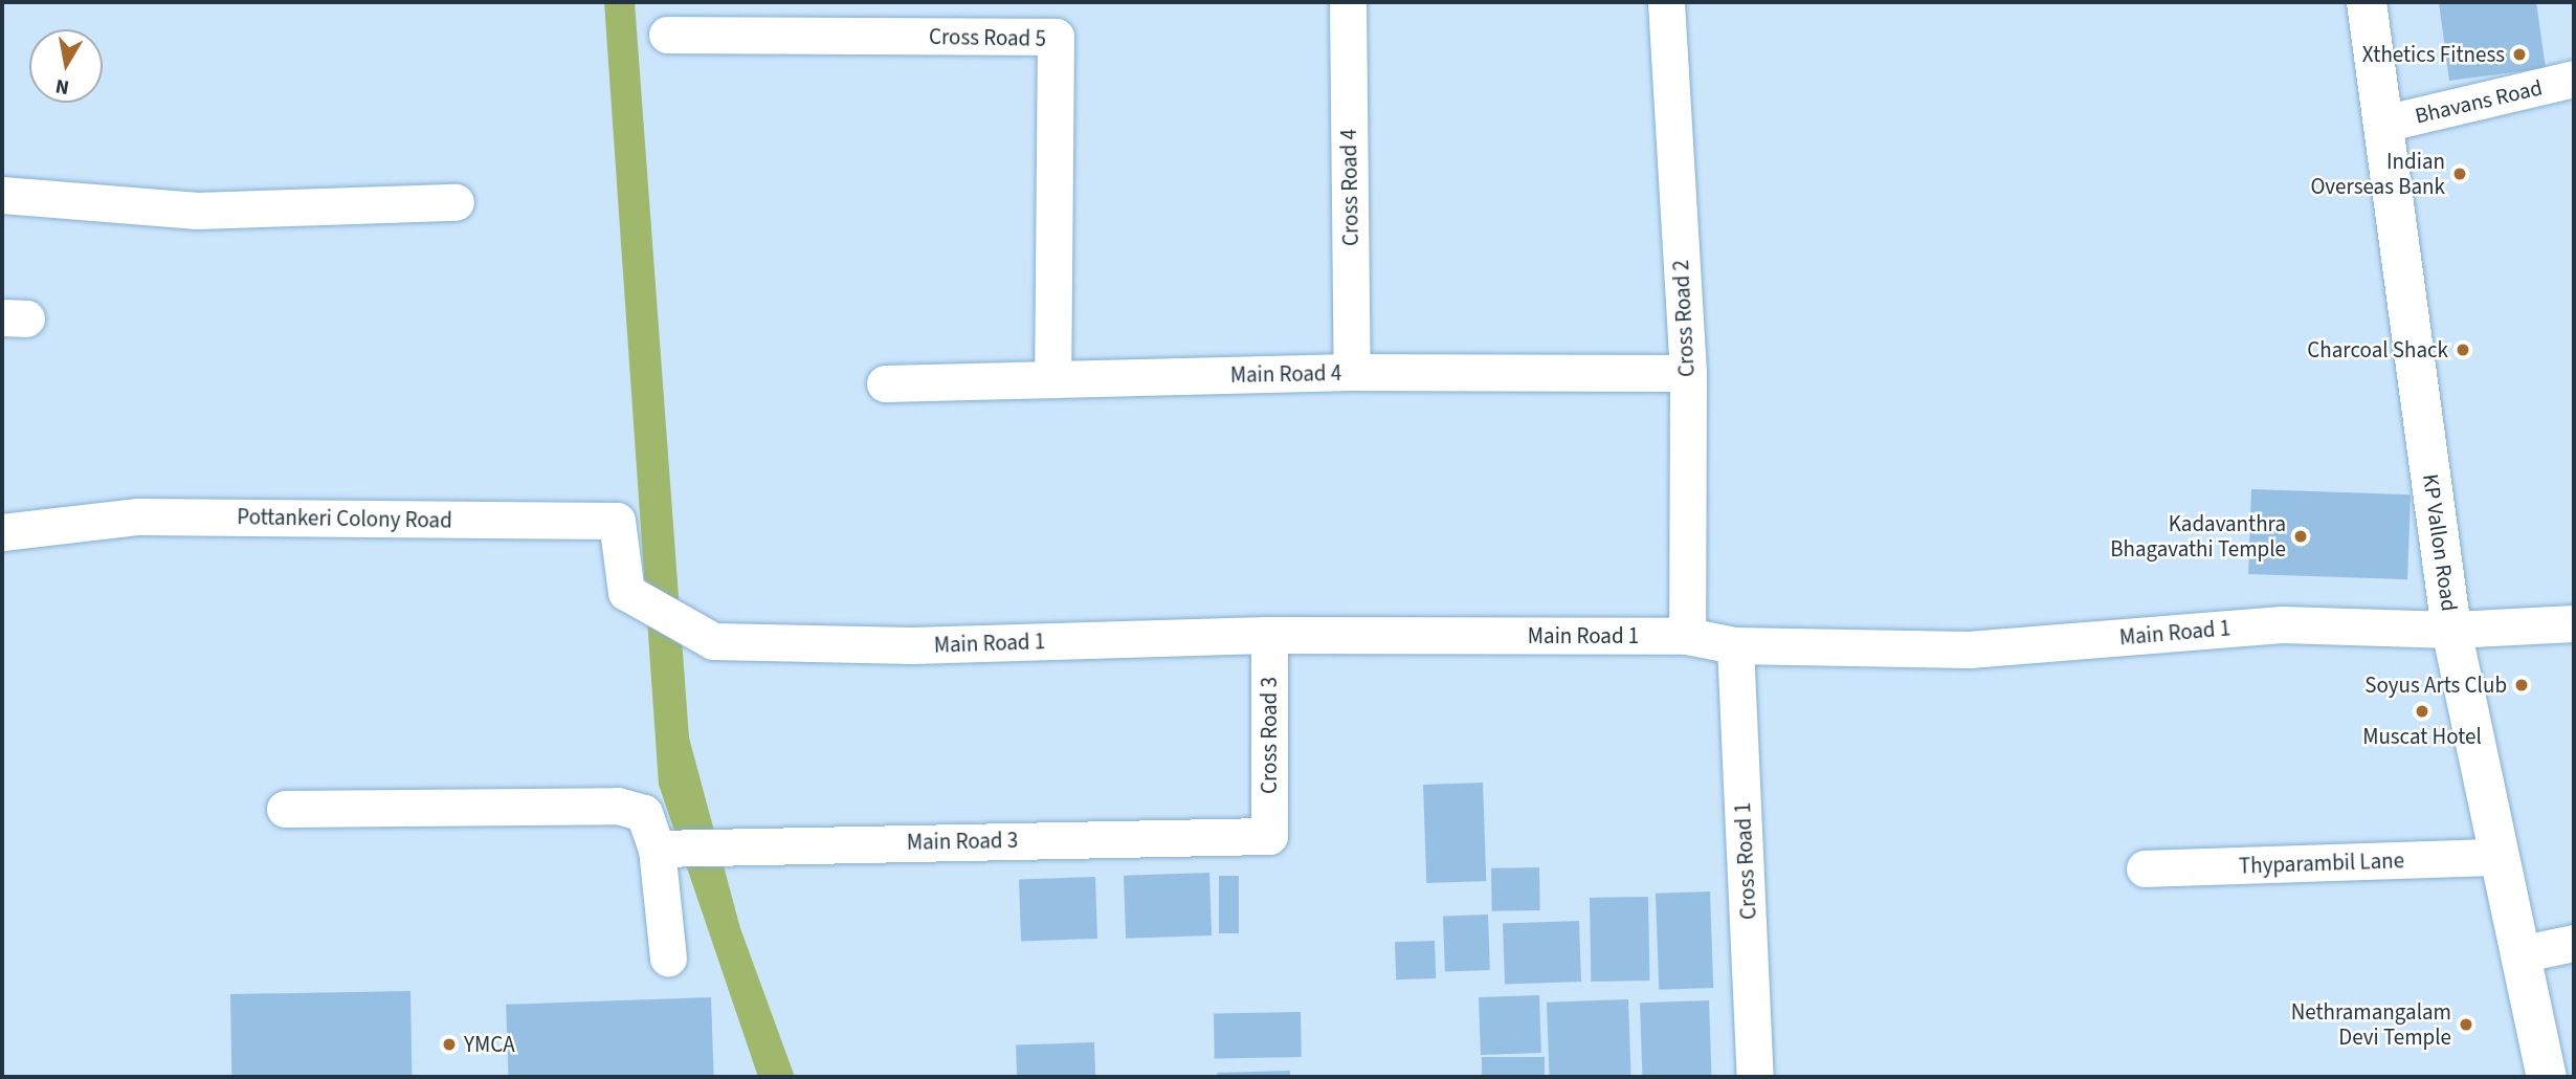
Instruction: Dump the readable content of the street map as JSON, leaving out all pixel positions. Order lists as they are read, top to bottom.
{
  "streets": {
    "street": [
      "Cross Road 5",
      "Bhavans Road",
      "Cross Road 4",
      "Cross Road 2",
      "Main Road 4",
      "Pottankeri Colony Road",
      "KP Vallon Road",
      "Main Road 1",
      "Cross Road 3",
      "Main Road 3",
      "Cross Road 1",
      "Thyparambil Lane"
    ]
  },
  "crossings": [
    ["Cross Road 5", "Main Road 4"],
    ["Bhavans Road", "KP Vallon Road"],
    ["Cross Road 4", "Main Road 4"],
    ["Cross Road 2", "Main Road 4"],
    ["Cross Road 2", "Main Road 1"],
    ["Pottankeri Colony Road", "Main Road 1"],
    ["KP Vallon Road", "Main Road 1"],
    ["KP Vallon Road", "Thyparambil Lane"],
    ["Main Road 1", "Cross Road 3"],
    ["Main Road 1", "Cross Road 1"],
    ["Cross Road 3", "Main Road 3"]
  ],
  "places": [
    "Xthetics Fitness",
    "Indian Overseas Bank",
    "Charcoal Shack",
    "Kadavanthra Bhagavathi Temple",
    "Soyus Arts Club",
    "Muscat Hotel",
    "Nethramangalam Devi Temple",
    "YMCA"
  ],
  "north": "bottom"
}
